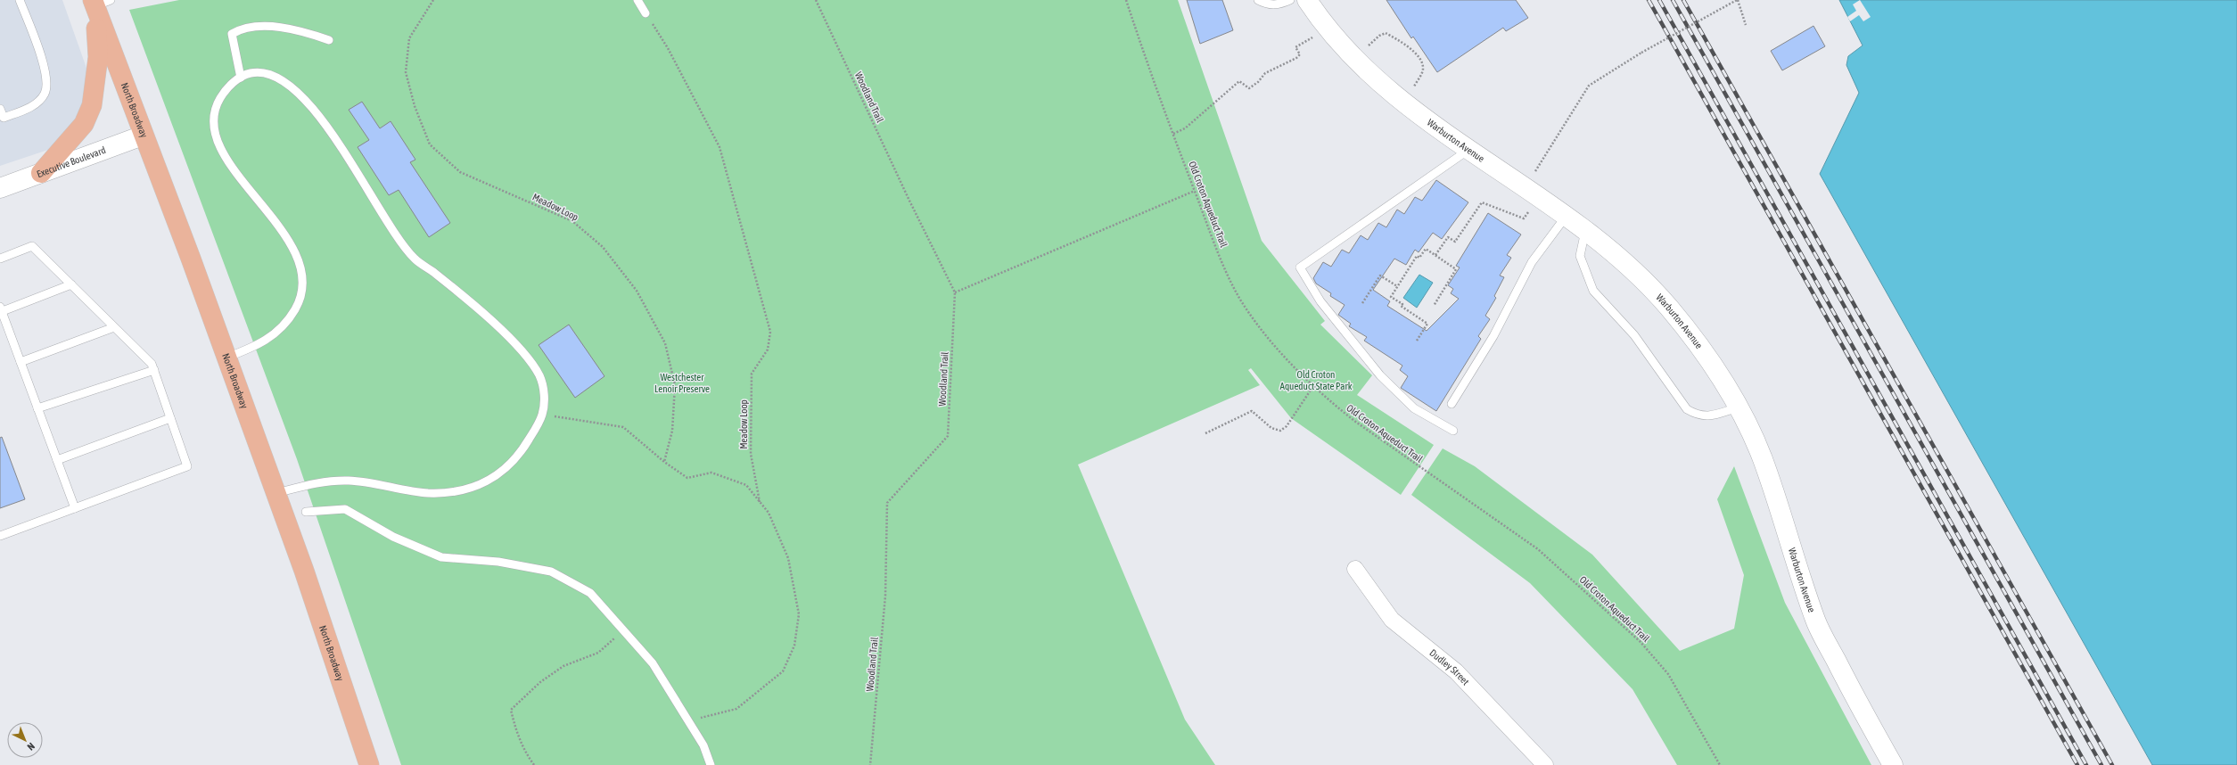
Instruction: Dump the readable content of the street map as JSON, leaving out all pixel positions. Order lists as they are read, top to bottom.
{
  "streets": {
    "main road": ["North Broadway"],
    "street": ["Warburton Avenue", "Executive Boulevard", "Dudley Street"],
    "path": ["Woodland Trail", "Old Croton Aqueduct Trail", "Meadow Loop"]
  },
  "crossings": [
    ["North Broadway", "Executive Boulevard"]
  ],
  "parks": ["Old Croton Aqueduct State Park", "Westchester Lenoir Preserve"],
  "north": "bottom right"
}
